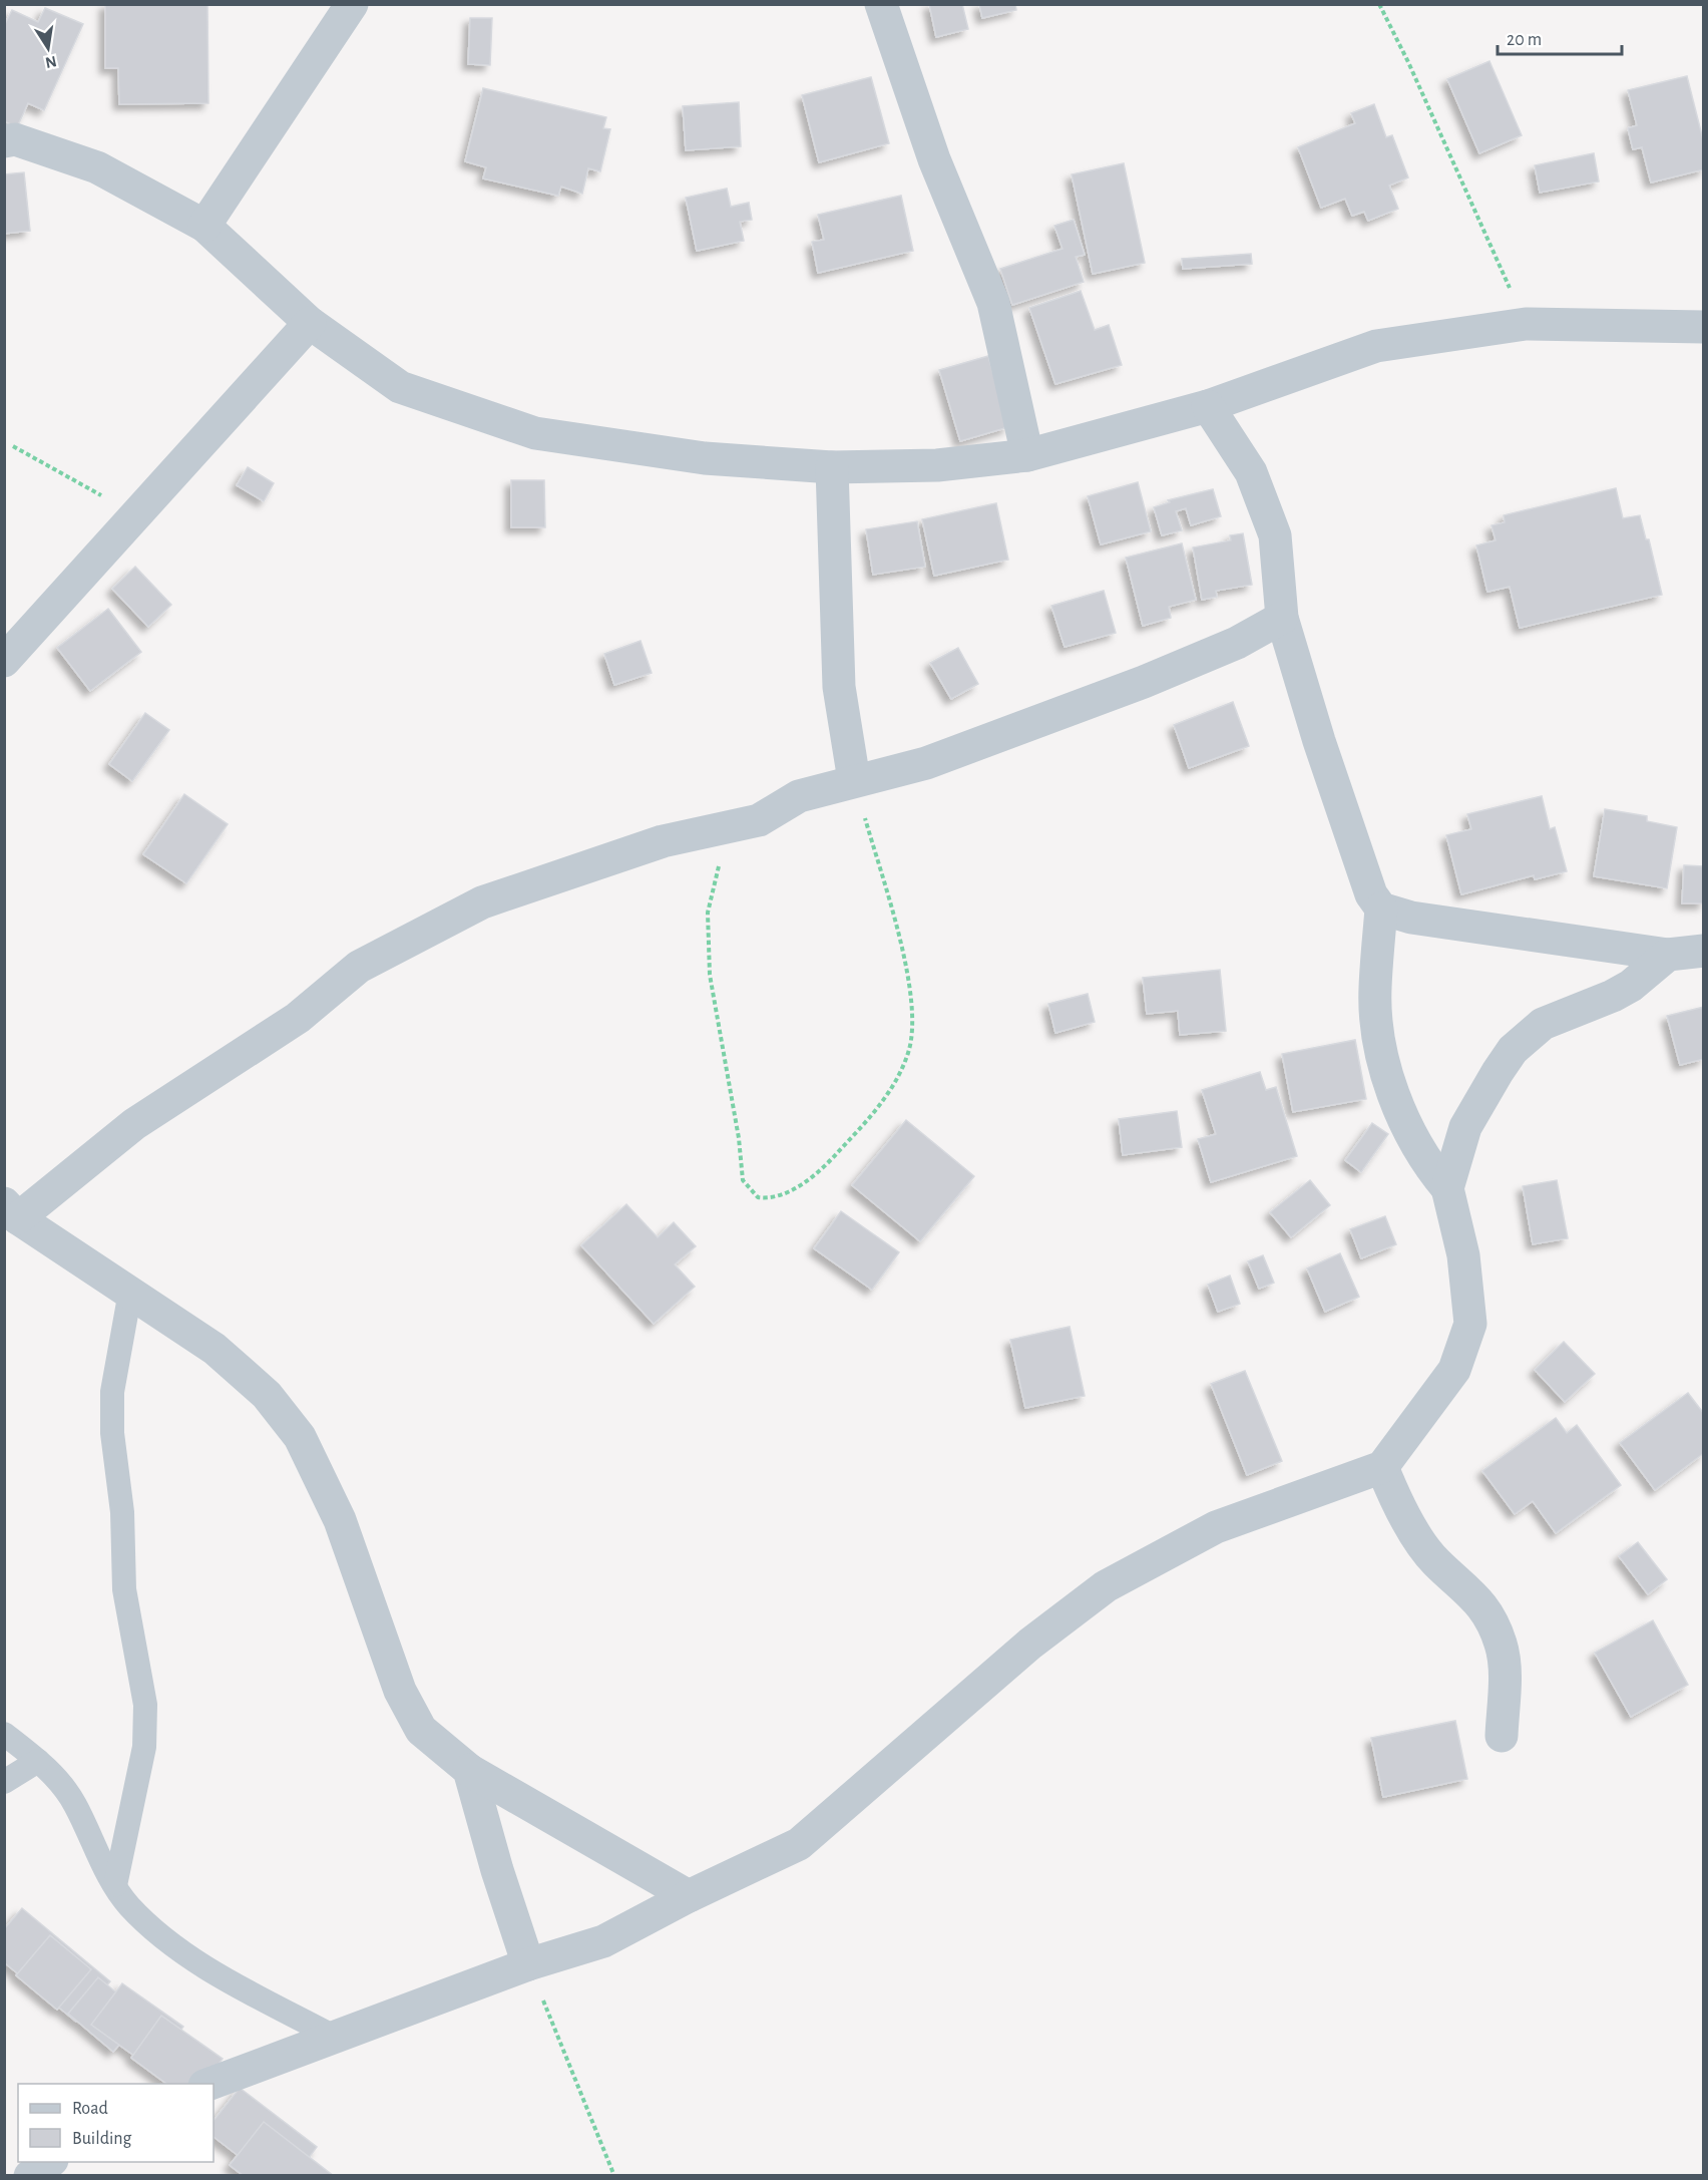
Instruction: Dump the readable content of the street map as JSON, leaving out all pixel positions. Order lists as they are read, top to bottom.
{
  "legend": ["Road", "Building"],
  "scale_bar": "20 m",
  "north": "bottom"
}
